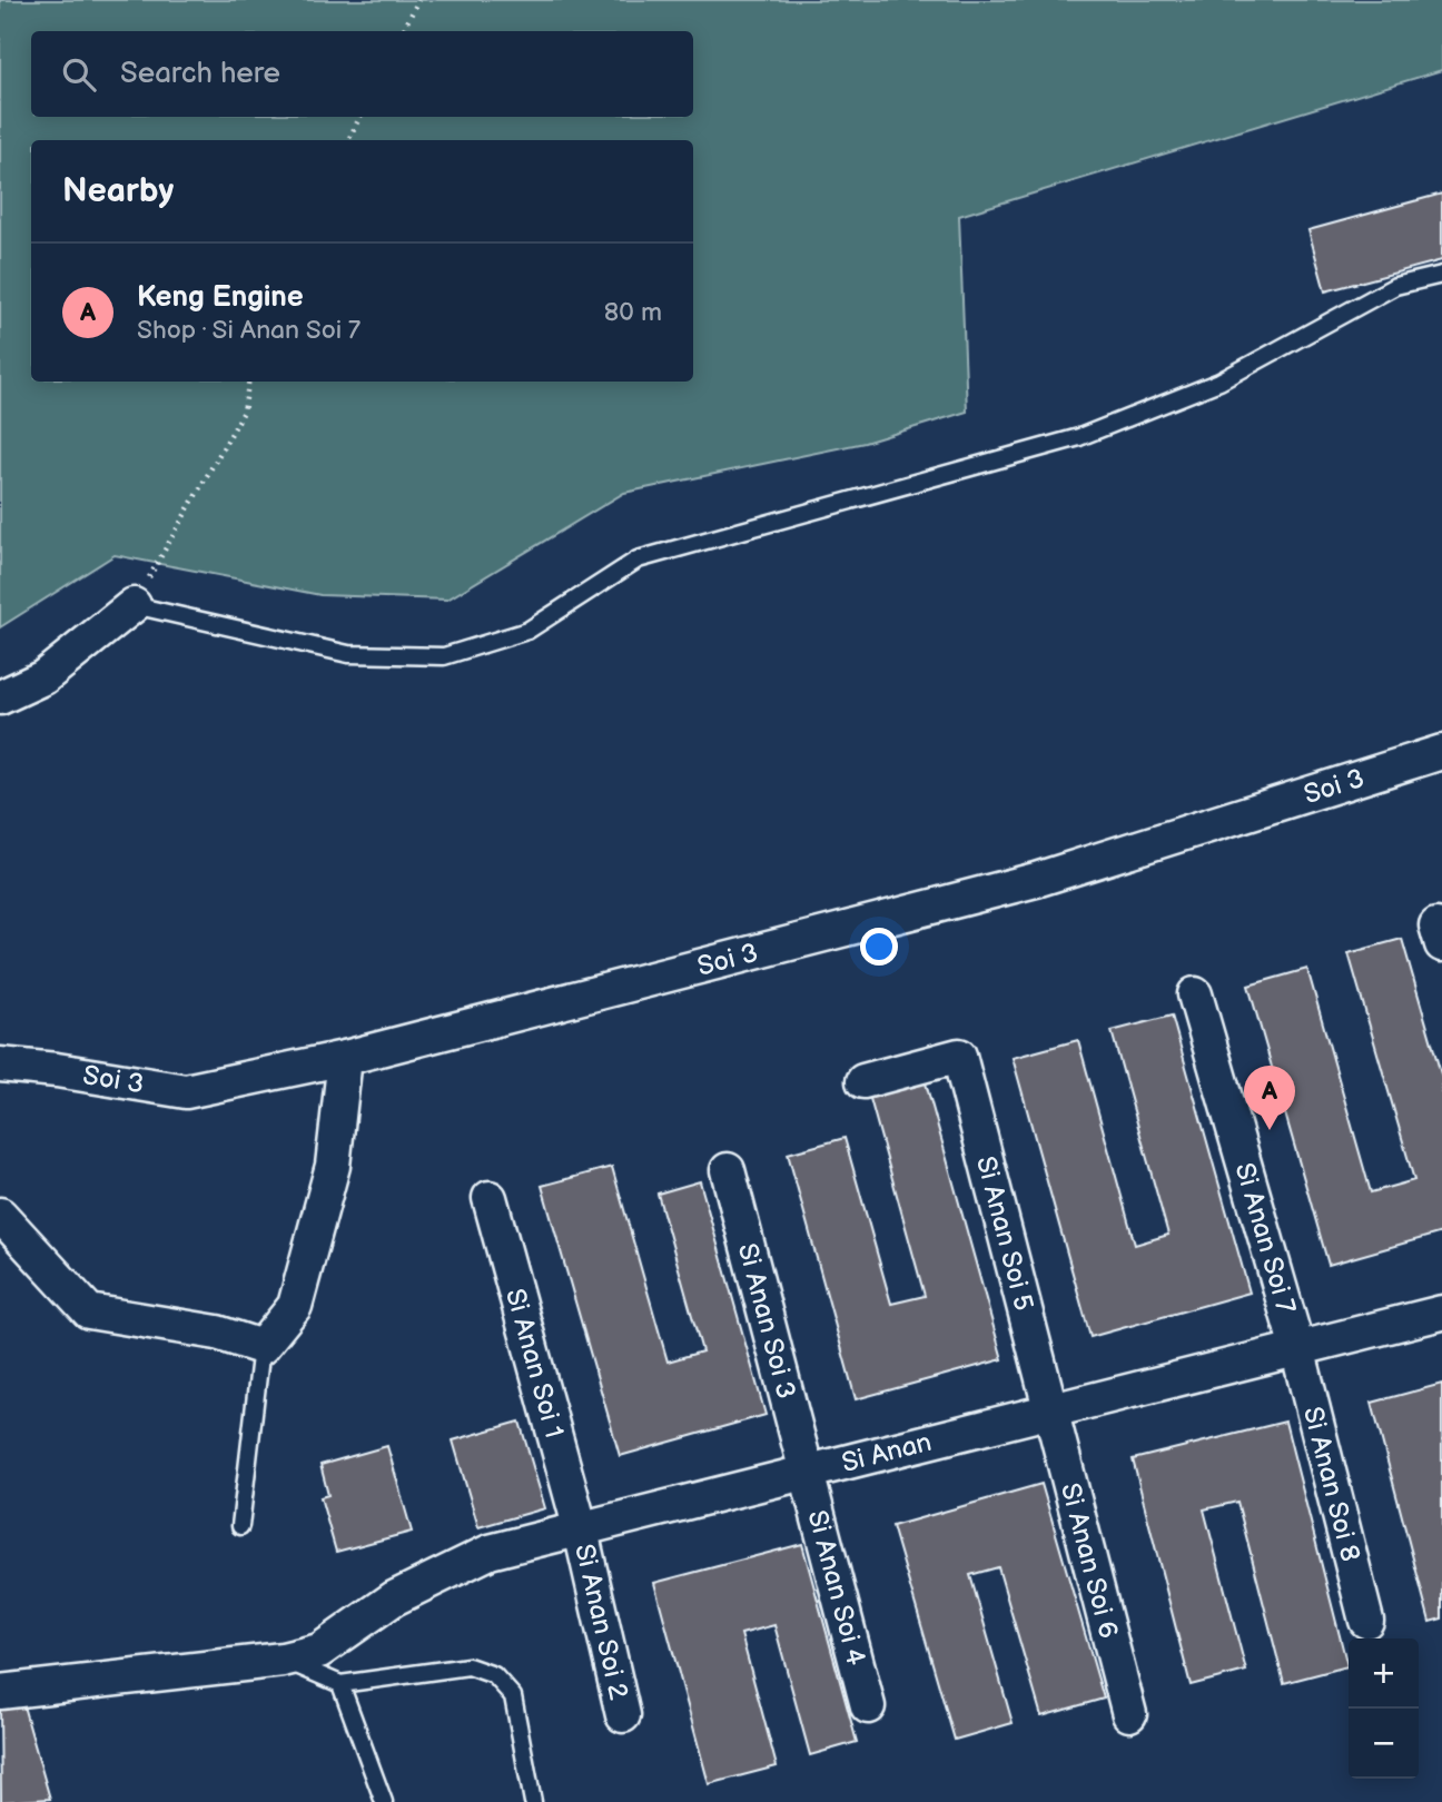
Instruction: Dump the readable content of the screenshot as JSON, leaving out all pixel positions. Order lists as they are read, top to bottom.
{
  "streets": {
    "street": [
      "Soi 3",
      "Si Anan Soi 5",
      "Si Anan Soi 7",
      "Si Anan Soi 3",
      "Si Anan Soi 1",
      "Si Anan",
      "Si Anan Soi 8",
      "Si Anan Soi 6",
      "Si Anan Soi 4",
      "Si Anan Soi 2"
    ]
  },
  "crossings": [
    ["Si Anan Soi 5", "Si Anan"],
    ["Si Anan Soi 5", "Si Anan Soi 6"],
    ["Si Anan Soi 7", "Si Anan"],
    ["Si Anan Soi 7", "Si Anan Soi 8"],
    ["Si Anan Soi 3", "Si Anan"],
    ["Si Anan Soi 3", "Si Anan Soi 4"],
    ["Si Anan Soi 1", "Si Anan"],
    ["Si Anan Soi 1", "Si Anan Soi 2"],
    ["Si Anan", "Si Anan Soi 8"],
    ["Si Anan", "Si Anan Soi 6"],
    ["Si Anan", "Si Anan Soi 4"],
    ["Si Anan", "Si Anan Soi 2"]
  ],
  "page": {
    "search": "Search here",
    "heading": "Nearby",
    "list": [
      {
        "mark": "A",
        "name": "Keng Engine",
        "note": "Shop · Si Anan Soi 7",
        "value": "80 m"
      }
    ],
    "pins": "A",
    "map_buttons": ["+", "−"]
  }
}
